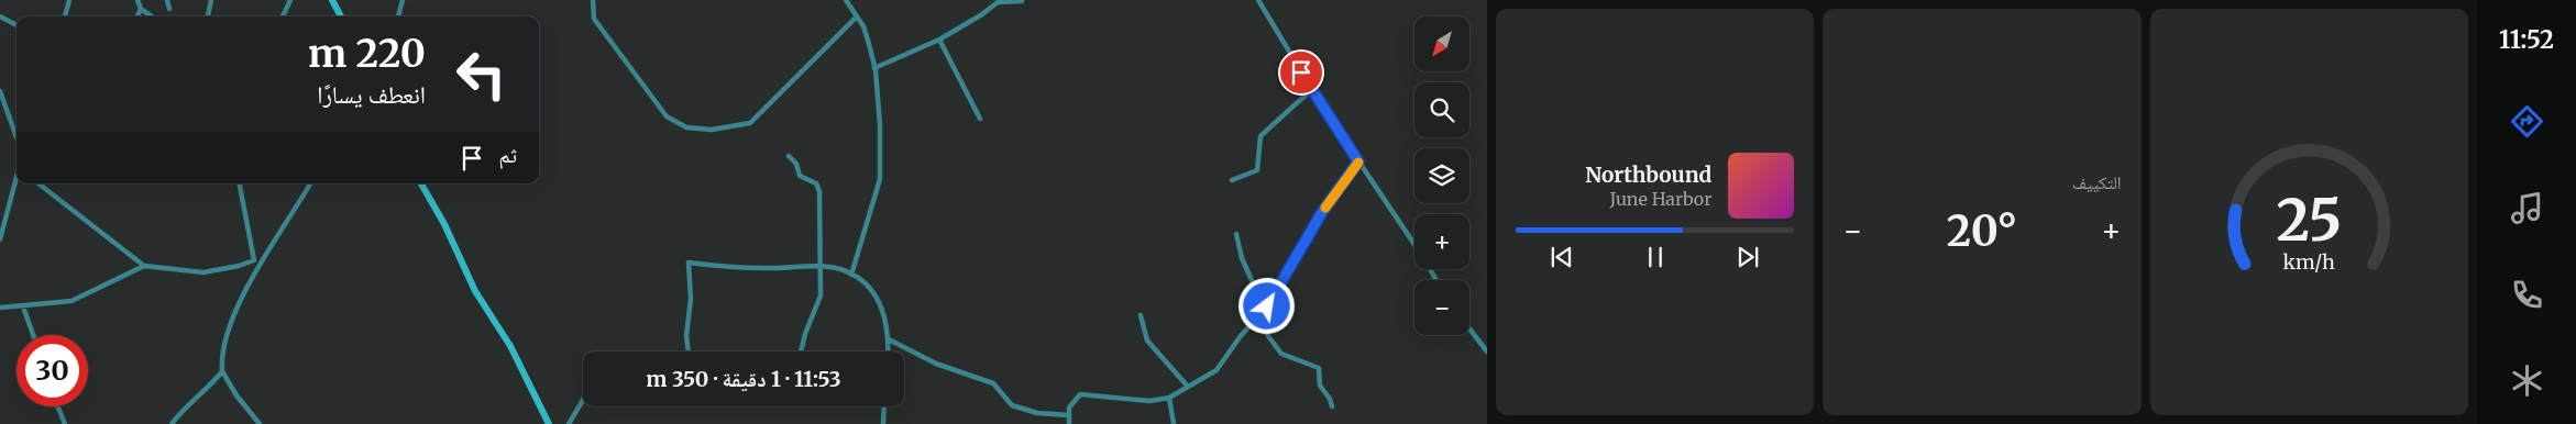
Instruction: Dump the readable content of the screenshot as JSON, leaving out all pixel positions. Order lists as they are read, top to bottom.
{
  "north": "bottom left",
  "page": {
    "tabs": "11:52",
    "tile": "التكييف",
    "map_buttons": ["+", "−"],
    "turn": ["220 m", "انعطف يسارًا"],
    "then": "ثم",
    "song": ["Northbound", "June Harbor"],
    "heat": ["−", "20°", "+"],
    "limit": "30",
    "trip": "11:53 · 1 دقيقة · 350 m",
    "gauge": ["25", "km/h"]
  }
}
